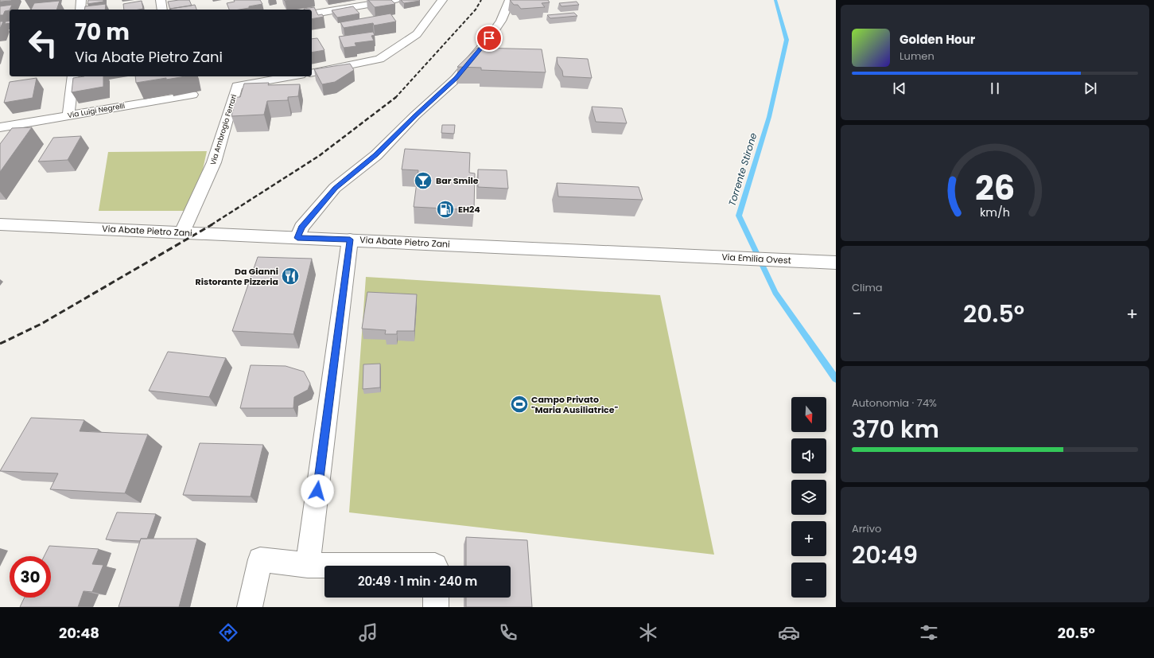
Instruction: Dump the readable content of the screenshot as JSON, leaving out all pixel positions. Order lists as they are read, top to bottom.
{
  "streets": {
    "street": [
      "Via Luigi Negrelli",
      "Via Ambrogio Ferrari",
      "Via Abate Pietro Zani",
      "Via Emilia Ovest"
    ]
  },
  "crossings": [
    ["Via Ambrogio Ferrari", "Via Abate Pietro Zani"],
    ["Via Abate Pietro Zani", "Via Emilia Ovest"]
  ],
  "water": ["Torrente Stirone"],
  "places": {
    "bar": ["Bar Smile"],
    "fuel station": ["EH24"],
    "restaurant": ["Da Gianni Ristorante Pizzeria"],
    "sports": ["Campo Privato \"Maria Ausiliatrice\""]
  },
  "north": "bottom",
  "page": {
    "turn": ["70 m", "Via Abate Pietro Zani"],
    "song": ["Golden Hour", "Lumen"],
    "tile": [
      "Clima",
      ["Autonomia · 74%", "370 km"],
      ["Arrivo", "20:49"]
    ],
    "heat": ["−", "20.5°", "+"],
    "map_buttons": ["+", "−"],
    "limit": "30",
    "trip": "20:49 · 1 min · 240 m",
    "tabs": ["20:48", "20.5°"],
    "gauge": ["26", "km/h"]
  }
}
